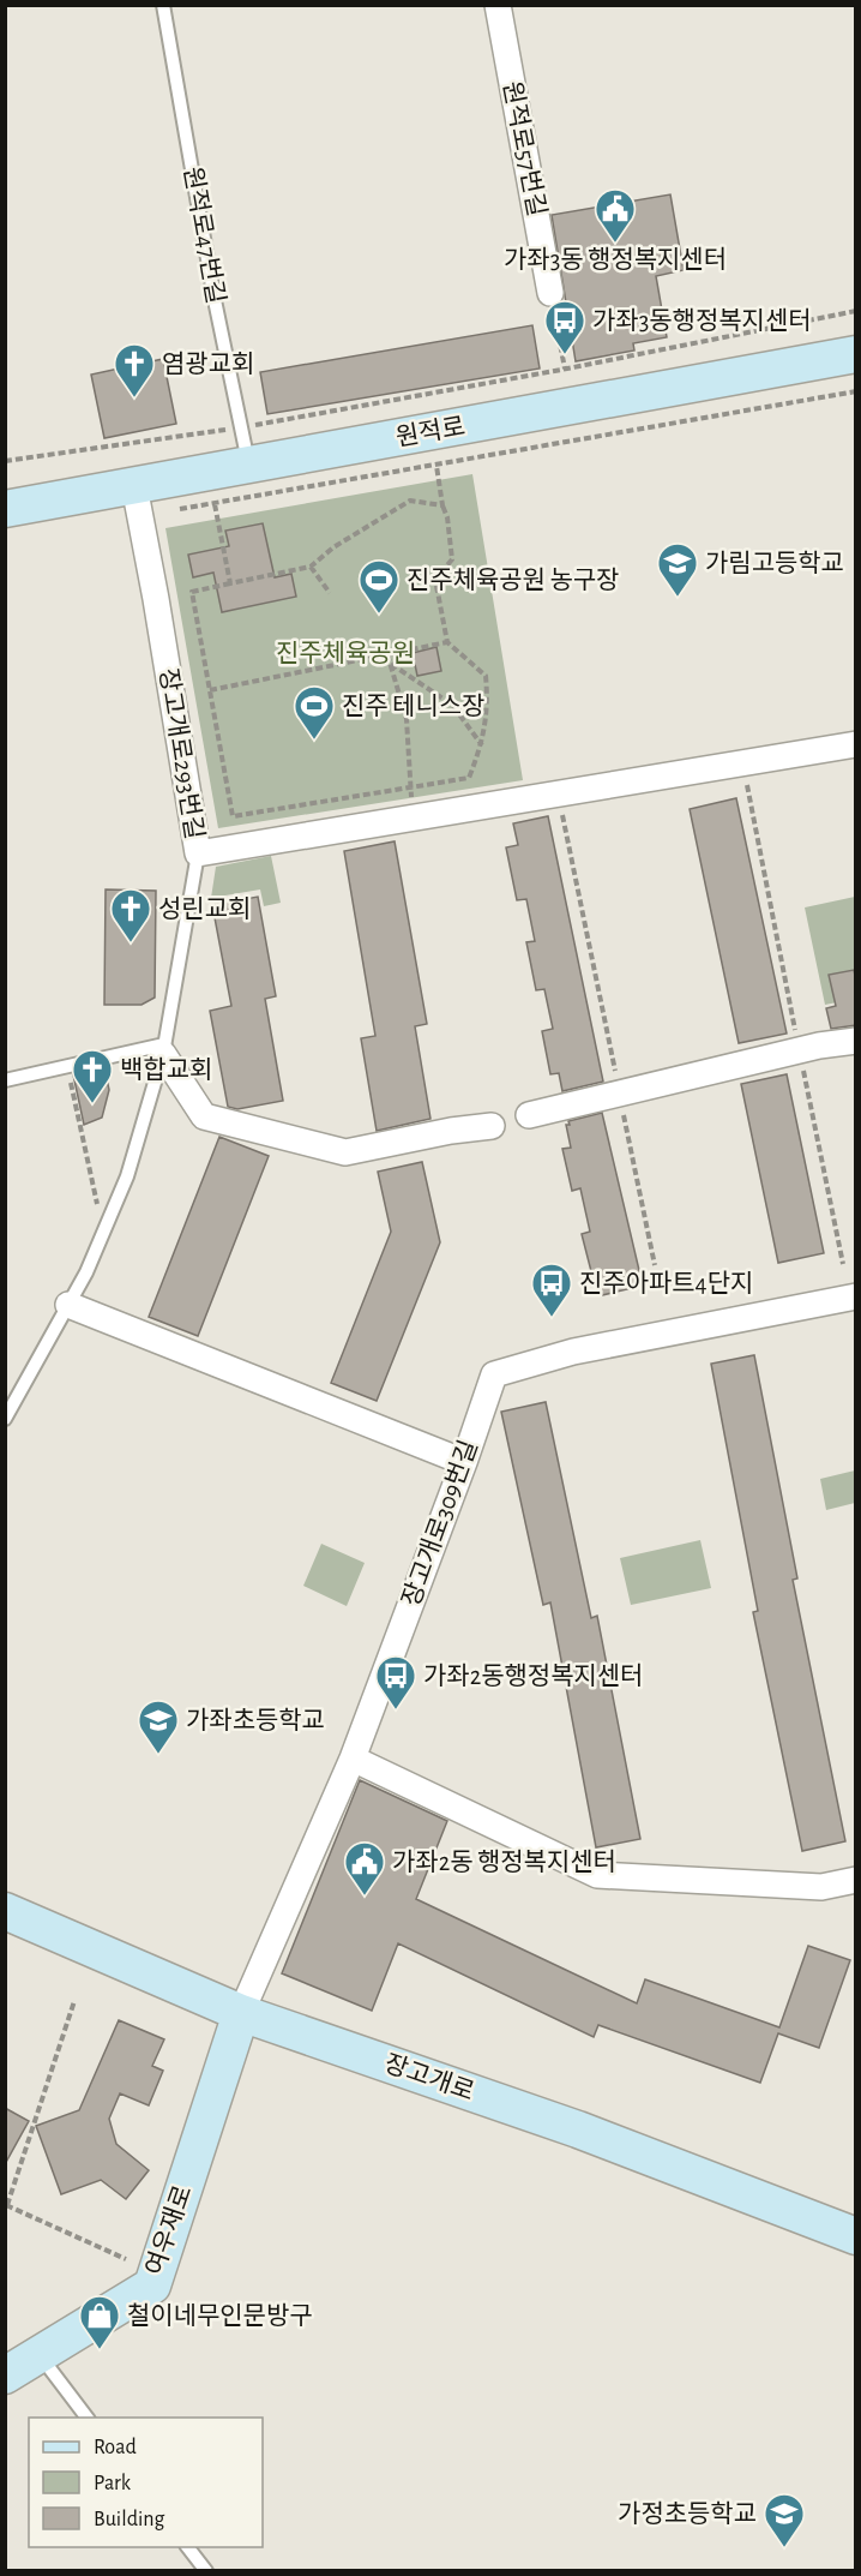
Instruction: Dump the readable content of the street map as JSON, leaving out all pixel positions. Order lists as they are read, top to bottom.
{
  "streets": {
    "street": [
      "원적로57번길",
      "원적로",
      "장고개로293번길",
      "장고개로309번길",
      "장고개로",
      "여우재로"
    ],
    "lane": ["원적로47번길"]
  },
  "crossings": [
    ["원적로47번길", "원적로"],
    ["원적로", "장고개로293번길"],
    ["장고개로309번길", "장고개로"],
    ["장고개로309번길", "여우재로"],
    ["장고개로", "여우재로"]
  ],
  "parks": ["진주체육공원"],
  "places": {
    "public building": ["가좌3동 행정복지센터", "가좌2동 행정복지센터"],
    "bus stop": ["가좌3동행정복지센터", "진주아파트4단지", "가좌2동행정복지센터"],
    "church": ["염광교회", "성린교회", "백합교회"],
    "school or university": ["가림고등학교", "가좌초등학교", "가정초등학교"],
    "sports": ["진주체육공원 농구장", "진주 테니스장"],
    "shop": ["철이네무인문방구"]
  },
  "legend": ["Road", "Park", "Building"]
}
